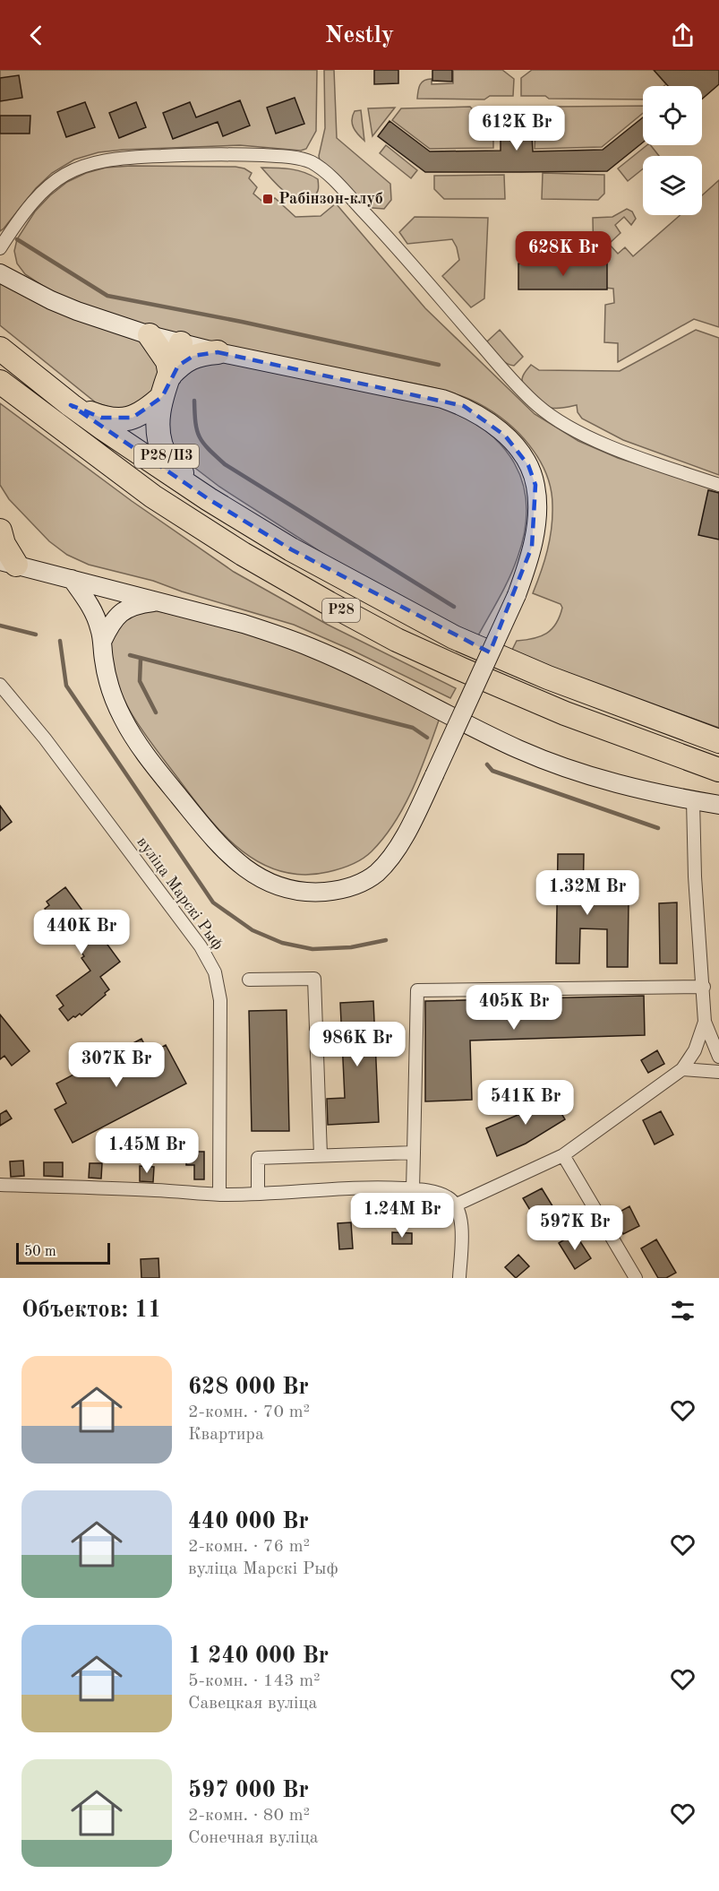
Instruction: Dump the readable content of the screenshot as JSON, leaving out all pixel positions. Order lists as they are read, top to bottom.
{
  "streets": {
    "highway": ["Р28/П3", "Р28"],
    "street": ["вуліца Марскі Рыф"]
  },
  "crossings": [
    ["Р28/П3", "Р28"]
  ],
  "places": {
    "transit": ["Рабінзон-клуб"]
  },
  "scale_bar": "50 m",
  "page": {
    "header": "Nestly",
    "price": [
      "612K Br",
      "628K Br",
      "1.32M Br",
      "440K Br",
      "405K Br",
      "986K Br",
      "307K Br",
      "541K Br",
      "1.45M Br",
      "1.24M Br",
      "597K Br"
    ],
    "scale": "50 m",
    "heading": "Объектов: 11",
    "list": [
      {
        "name": "628 000 Br",
        "note": "2-комн. · 70 m² · Квартира"
      },
      {
        "name": "440 000 Br",
        "note": "2-комн. · 76 m² · вуліца Марскі Рыф"
      },
      {
        "name": "1 240 000 Br",
        "note": "5-комн. · 143 m² · Савецкая вуліца"
      },
      {
        "name": "597 000 Br",
        "note": "2-комн. · 80 m² · Сонечная вуліца"
      }
    ]
  }
}
